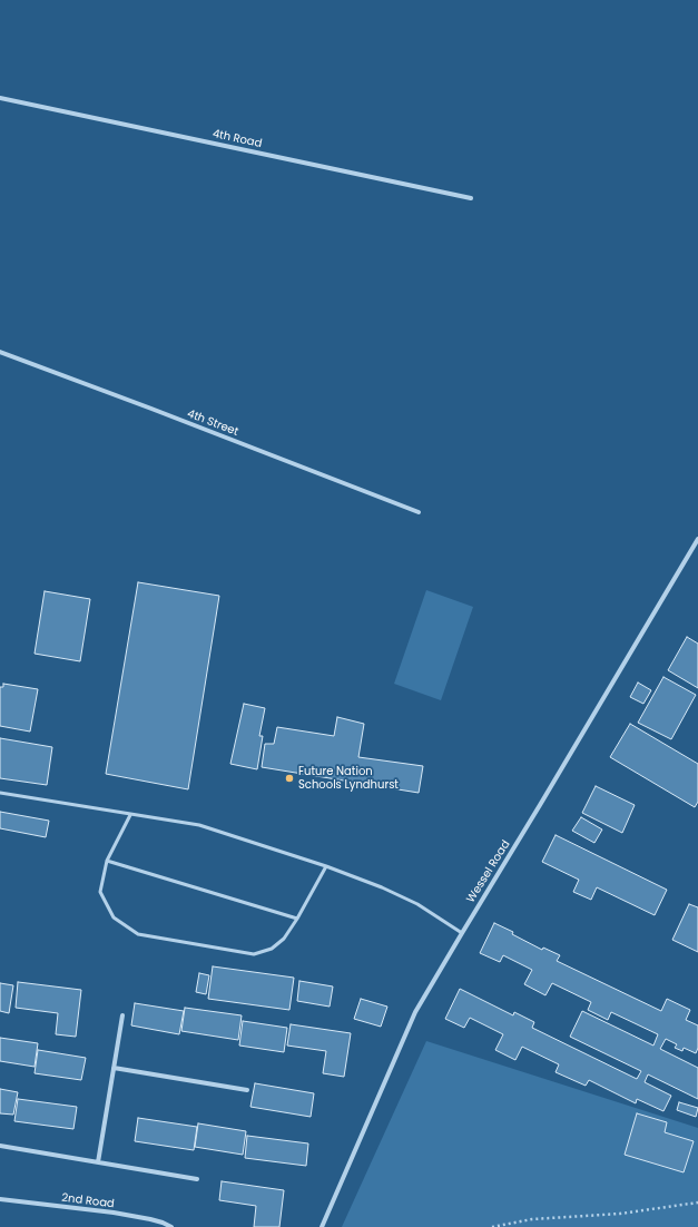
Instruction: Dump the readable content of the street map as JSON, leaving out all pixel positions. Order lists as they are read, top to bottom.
{
  "streets": {
    "street": [
      "4th Road",
      "4th Street",
      "Wessel Road",
      "2nd Road"
    ]
  },
  "places": ["Future Nation Schools Lyndhurst"]
}
